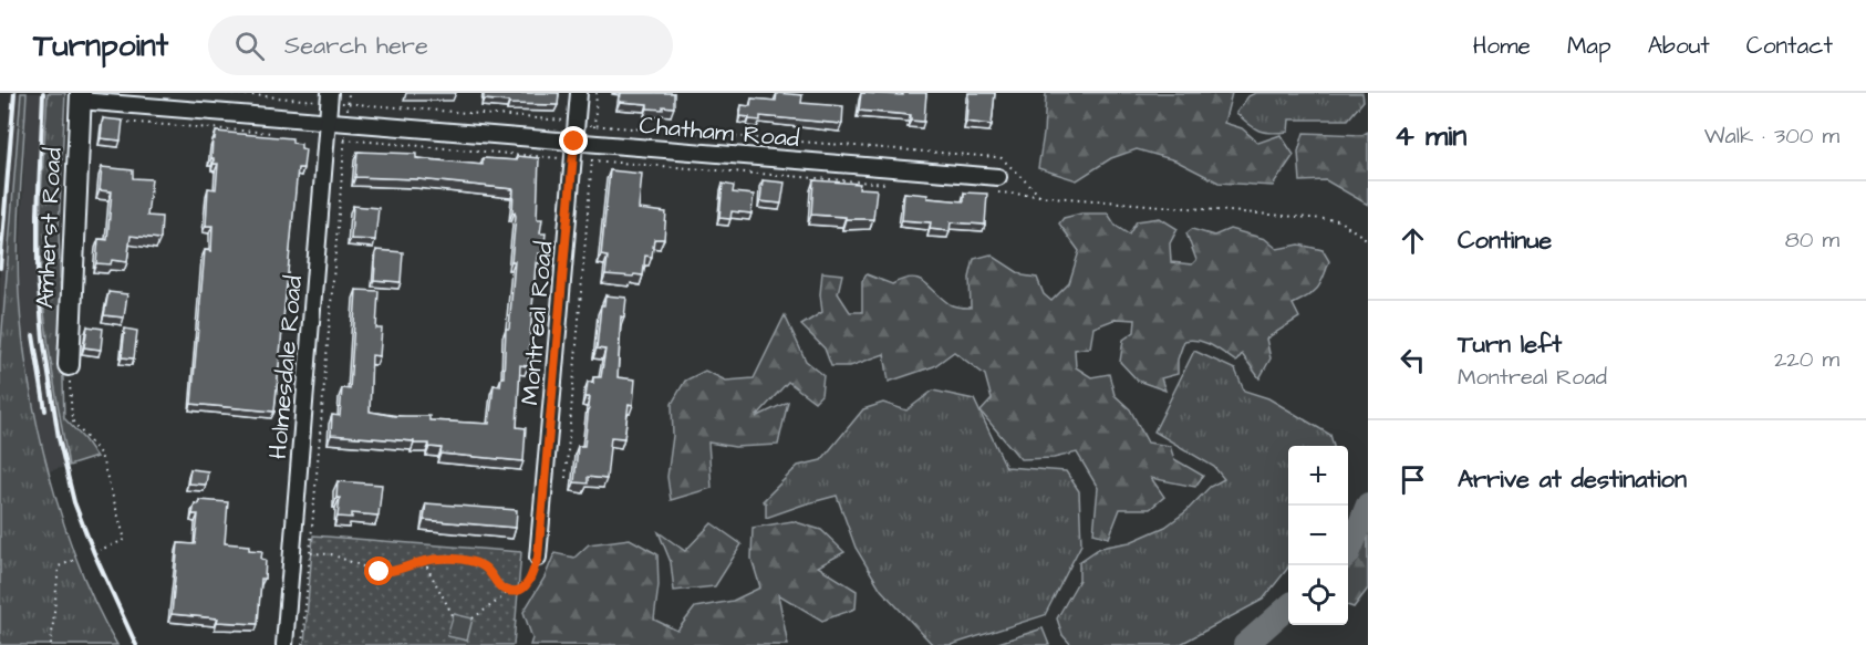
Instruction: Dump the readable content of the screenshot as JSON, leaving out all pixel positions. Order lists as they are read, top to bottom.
{
  "streets": {
    "street": [
      "Chatham Road",
      "Amherst Road",
      "Montreal Road",
      "Holmesdale Road"
    ]
  },
  "crossings": [
    ["Chatham Road", "Amherst Road"],
    ["Chatham Road", "Montreal Road"],
    ["Chatham Road", "Holmesdale Road"]
  ],
  "page": {
    "header": "Turnpoint",
    "search": "Search here",
    "nav": [
      "Home",
      "Map",
      "About",
      "Contact"
    ],
    "heading": ["4 min", "Walk · 300 m"],
    "list": [
      ["Continue", "80 m"],
      ["Turn left", "Montreal Road", "220 m"],
      "Arrive at destination"
    ],
    "map_buttons": ["+", "−"]
  }
}
